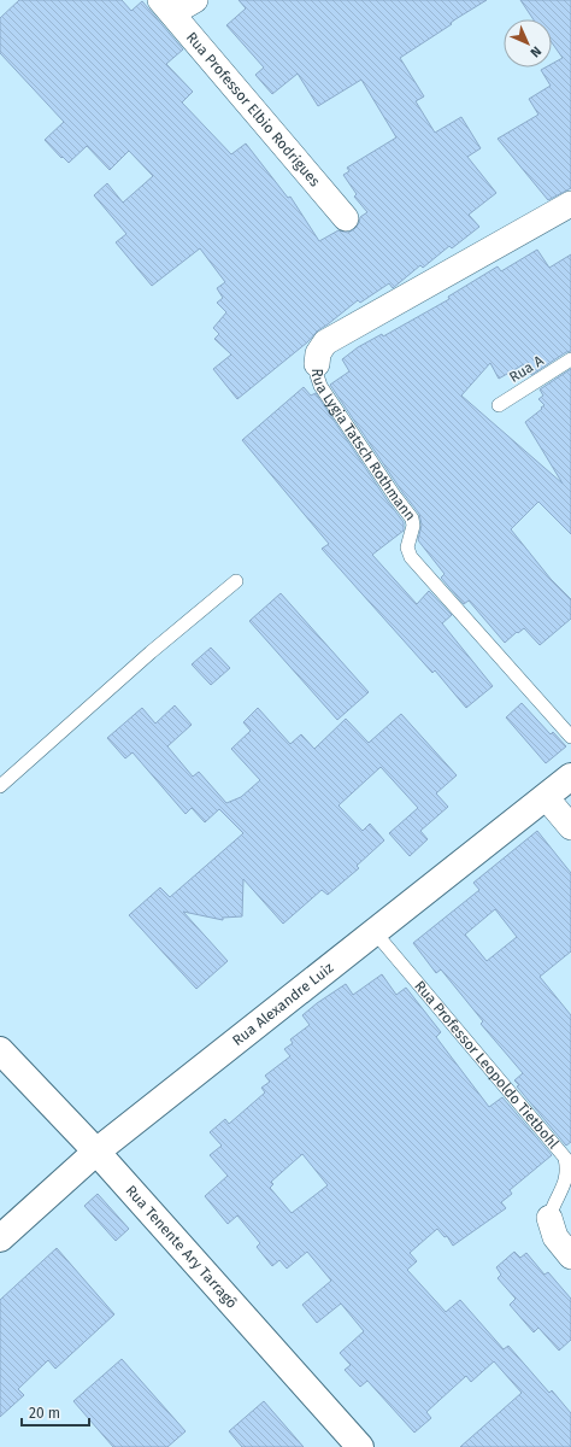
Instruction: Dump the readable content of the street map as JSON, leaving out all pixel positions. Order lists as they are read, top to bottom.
{
  "streets": {
    "street": [
      "Rua Professor Elbio Rodrigues",
      "Rua Lygia Tatsch Rothmann",
      "Rua Alexandre Luiz",
      "Rua Professor Leopoldo Tietbohl",
      "Rua Tenente Ary Tarragô"
    ],
    "lane": ["Rua A"]
  },
  "crossings": [
    ["Rua Alexandre Luiz", "Rua Professor Leopoldo Tietbohl"],
    ["Rua Alexandre Luiz", "Rua Tenente Ary Tarragô"]
  ],
  "scale_bar": "20 m",
  "north": "bottom right"
}
